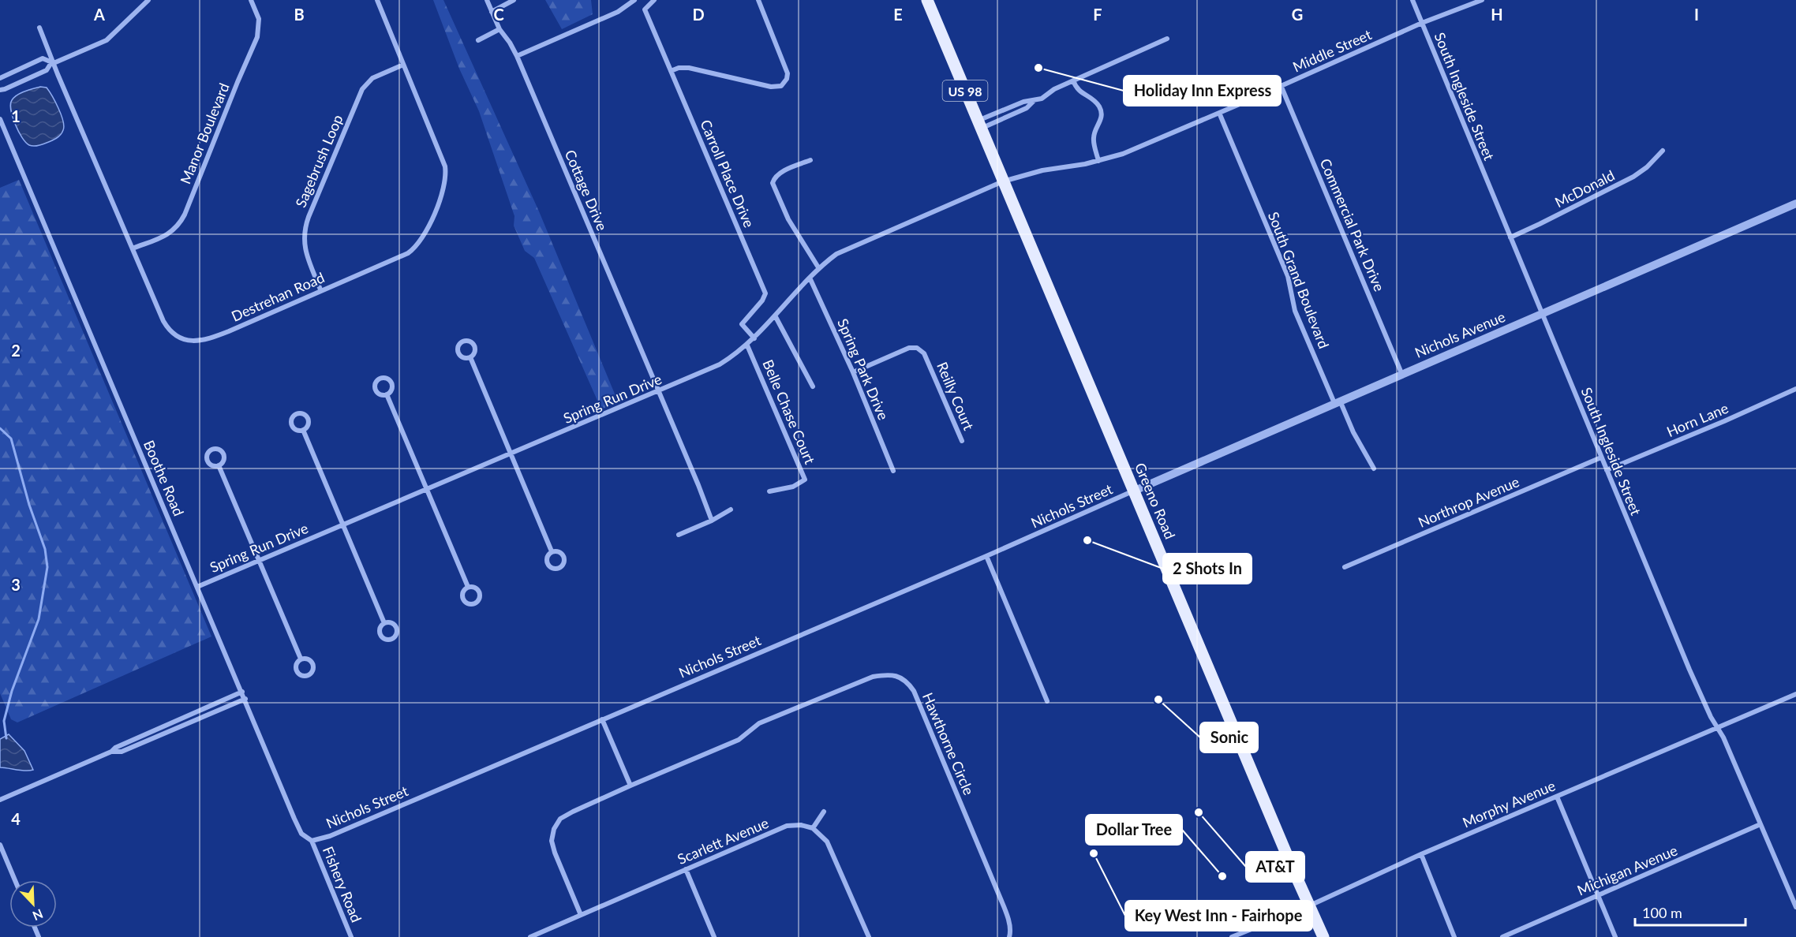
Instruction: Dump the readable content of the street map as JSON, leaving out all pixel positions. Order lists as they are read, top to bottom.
{
  "streets": {
    "main road": ["US 98", "Greeno Road"],
    "street": [
      "Middle Street",
      "South Ingleside Street",
      "Manor Boulevard",
      "Sagebrush Loop",
      "Carroll Place Drive",
      "McDonald",
      "Cottage Drive",
      "Commercial Park Drive",
      "South Grand Boulevard",
      "Destrehan Road",
      "Nichols Avenue",
      "Spring Park Drive",
      "Reilly Court",
      "Spring Run Drive",
      "Belle Chase Court",
      "Horn Lane",
      "Boothe Road",
      "Northrop Avenue",
      "Nichols Street",
      "Hawthorne Circle",
      "Morphy Avenue",
      "Scarlett Avenue",
      "Michigan Avenue",
      "Fishery Road"
    ]
  },
  "crossings": [
    ["Middle Street", "US 98"],
    ["Middle Street", "South Ingleside Street"],
    ["Middle Street", "Commercial Park Drive"],
    ["Middle Street", "South Grand Boulevard"],
    ["Middle Street", "Spring Run Drive"],
    ["Middle Street", "Greeno Road"],
    ["US 98", "Spring Run Drive"],
    ["US 98", "Greeno Road"],
    ["South Ingleside Street", "McDonald"],
    ["South Ingleside Street", "Nichols Avenue"],
    ["South Ingleside Street", "Horn Lane"],
    ["South Ingleside Street", "Northrop Avenue"],
    ["South Ingleside Street", "Morphy Avenue"],
    ["South Ingleside Street", "Michigan Avenue"],
    ["Manor Boulevard", "Destrehan Road"],
    ["Sagebrush Loop", "Destrehan Road"],
    ["Carroll Place Drive", "Spring Run Drive"],
    ["Cottage Drive", "Spring Run Drive"],
    ["Commercial Park Drive", "Nichols Avenue"],
    ["South Grand Boulevard", "Nichols Avenue"],
    ["Nichols Avenue", "Greeno Road"],
    ["Nichols Avenue", "Nichols Street"],
    ["Spring Park Drive", "Reilly Court"],
    ["Spring Park Drive", "Spring Run Drive"],
    ["Spring Run Drive", "Belle Chase Court"],
    ["Spring Run Drive", "Boothe Road"],
    ["Spring Run Drive", "Greeno Road"],
    ["Boothe Road", "Nichols Street"],
    ["Boothe Road", "Fishery Road"],
    ["Greeno Road", "Nichols Street"],
    ["Greeno Road", "Morphy Avenue"],
    ["Nichols Street", "Fishery Road"],
    ["Hawthorne Circle", "Scarlett Avenue"]
  ],
  "places": [
    "Holiday Inn Express",
    "2 Shots In",
    "Sonic",
    "AT&T",
    "Key West Inn - Fairhope",
    "Dollar Tree"
  ],
  "scale_bar": "100 m",
  "north": "bottom right",
  "grid": {
    "columns": [
      "A",
      "B",
      "C",
      "D",
      "E",
      "F",
      "G",
      "H",
      "I"
    ],
    "rows": [
      "1",
      "2",
      "3",
      "4"
    ]
  }
}
